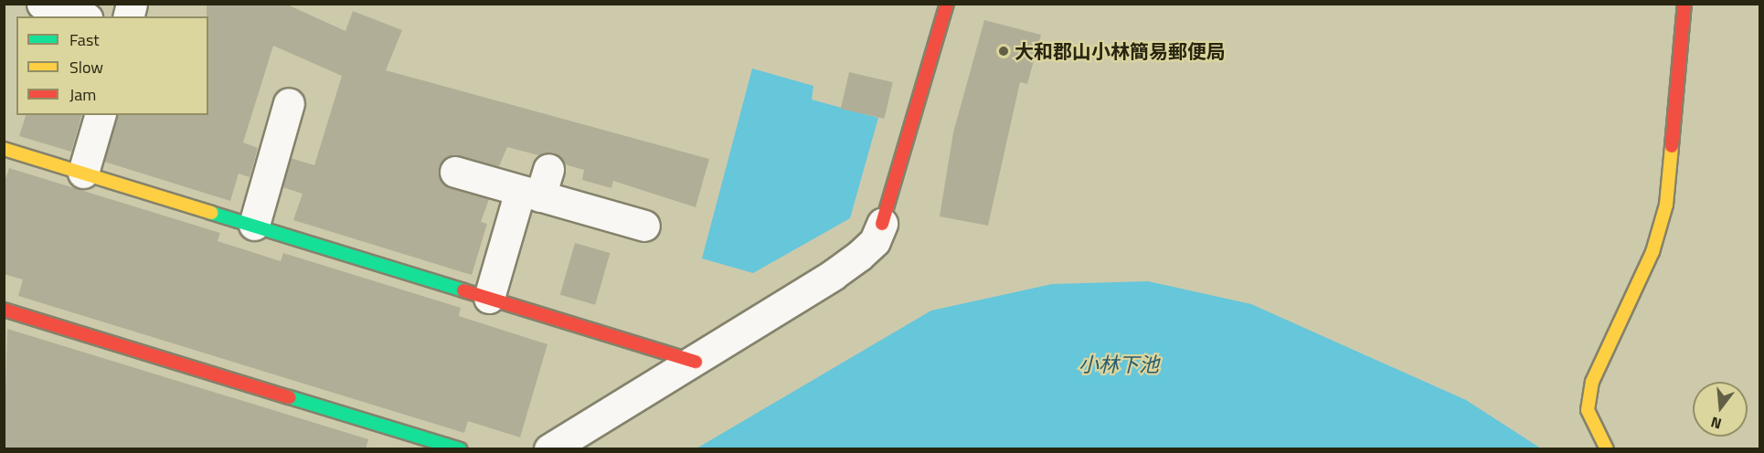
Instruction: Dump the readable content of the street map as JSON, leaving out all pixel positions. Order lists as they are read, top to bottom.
{
  "water": ["小林下池"],
  "places": ["大和郡山小林簡易郵便局"],
  "legend": ["Fast", "Slow", "Jam"],
  "north": "bottom"
}
